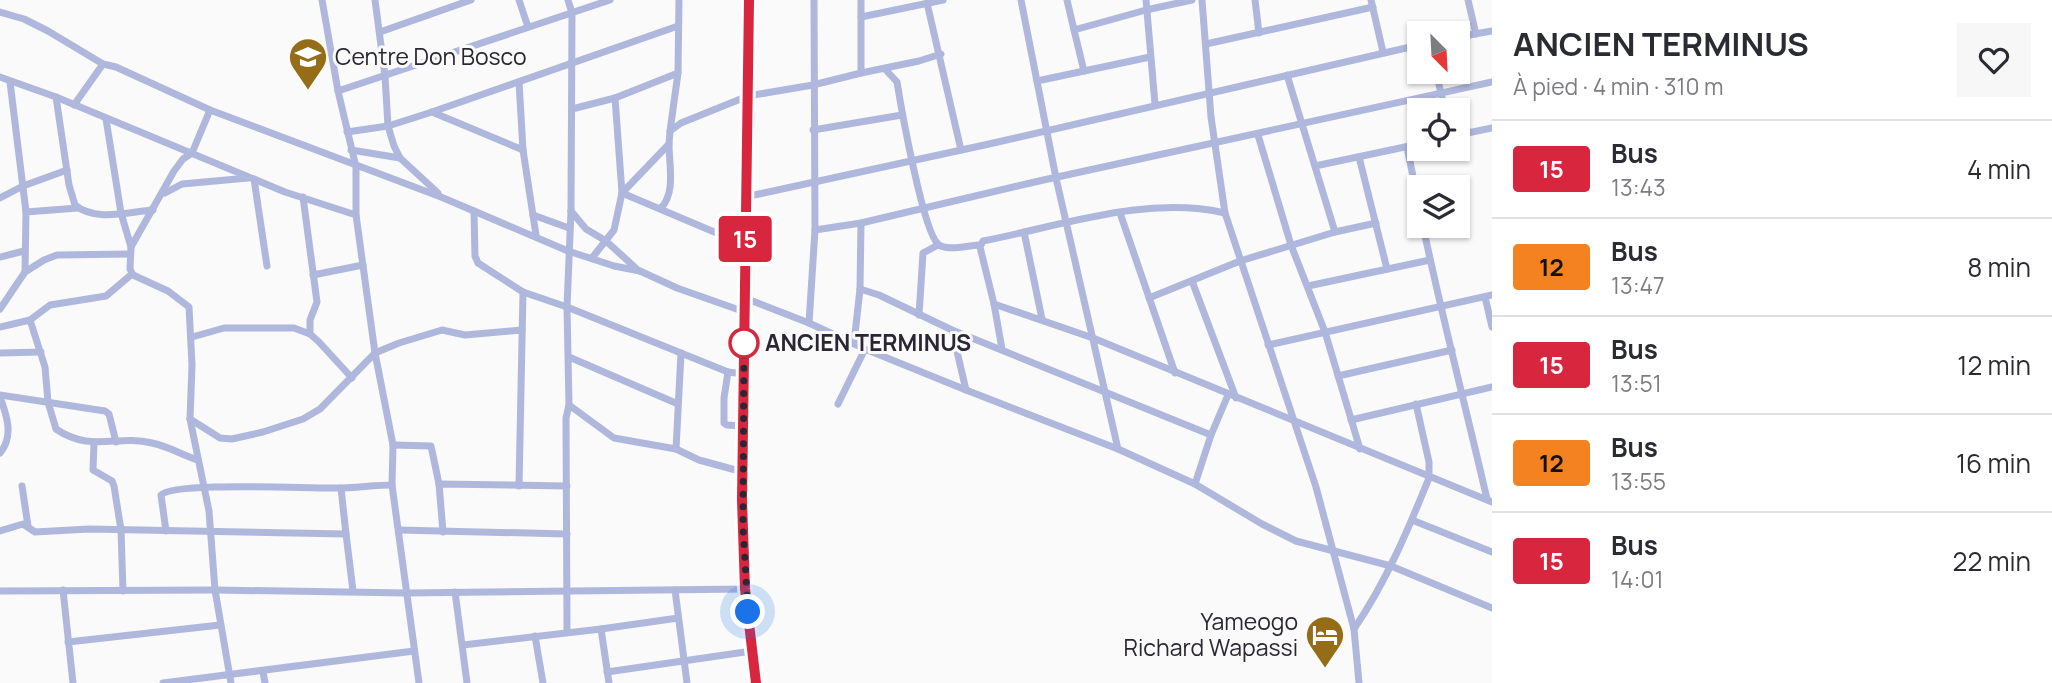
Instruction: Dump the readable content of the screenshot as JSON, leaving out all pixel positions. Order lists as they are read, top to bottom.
{
  "places": {
    "school or university": ["Centre Don Bosco"],
    "other": ["ANCIEN TERMINUS"],
    "hotel": ["Yameogo Richard Wapassi"]
  },
  "lines": ["bus line 15"],
  "north": "bottom right",
  "page": {
    "on_map": "15",
    "heading": ["ANCIEN TERMINUS", "À pied · 4 min · 310 m"],
    "list": [
      {
        "mark": "15",
        "name": "Bus",
        "note": "13:43",
        "value": "4 min"
      },
      {
        "mark": "12",
        "name": "Bus",
        "note": "13:47",
        "value": "8 min"
      },
      {
        "mark": "15",
        "name": "Bus",
        "note": "13:51",
        "value": "12 min"
      },
      {
        "mark": "12",
        "name": "Bus",
        "note": "13:55",
        "value": "16 min"
      },
      {
        "mark": "15",
        "name": "Bus",
        "note": "14:01",
        "value": "22 min"
      }
    ]
  }
}
